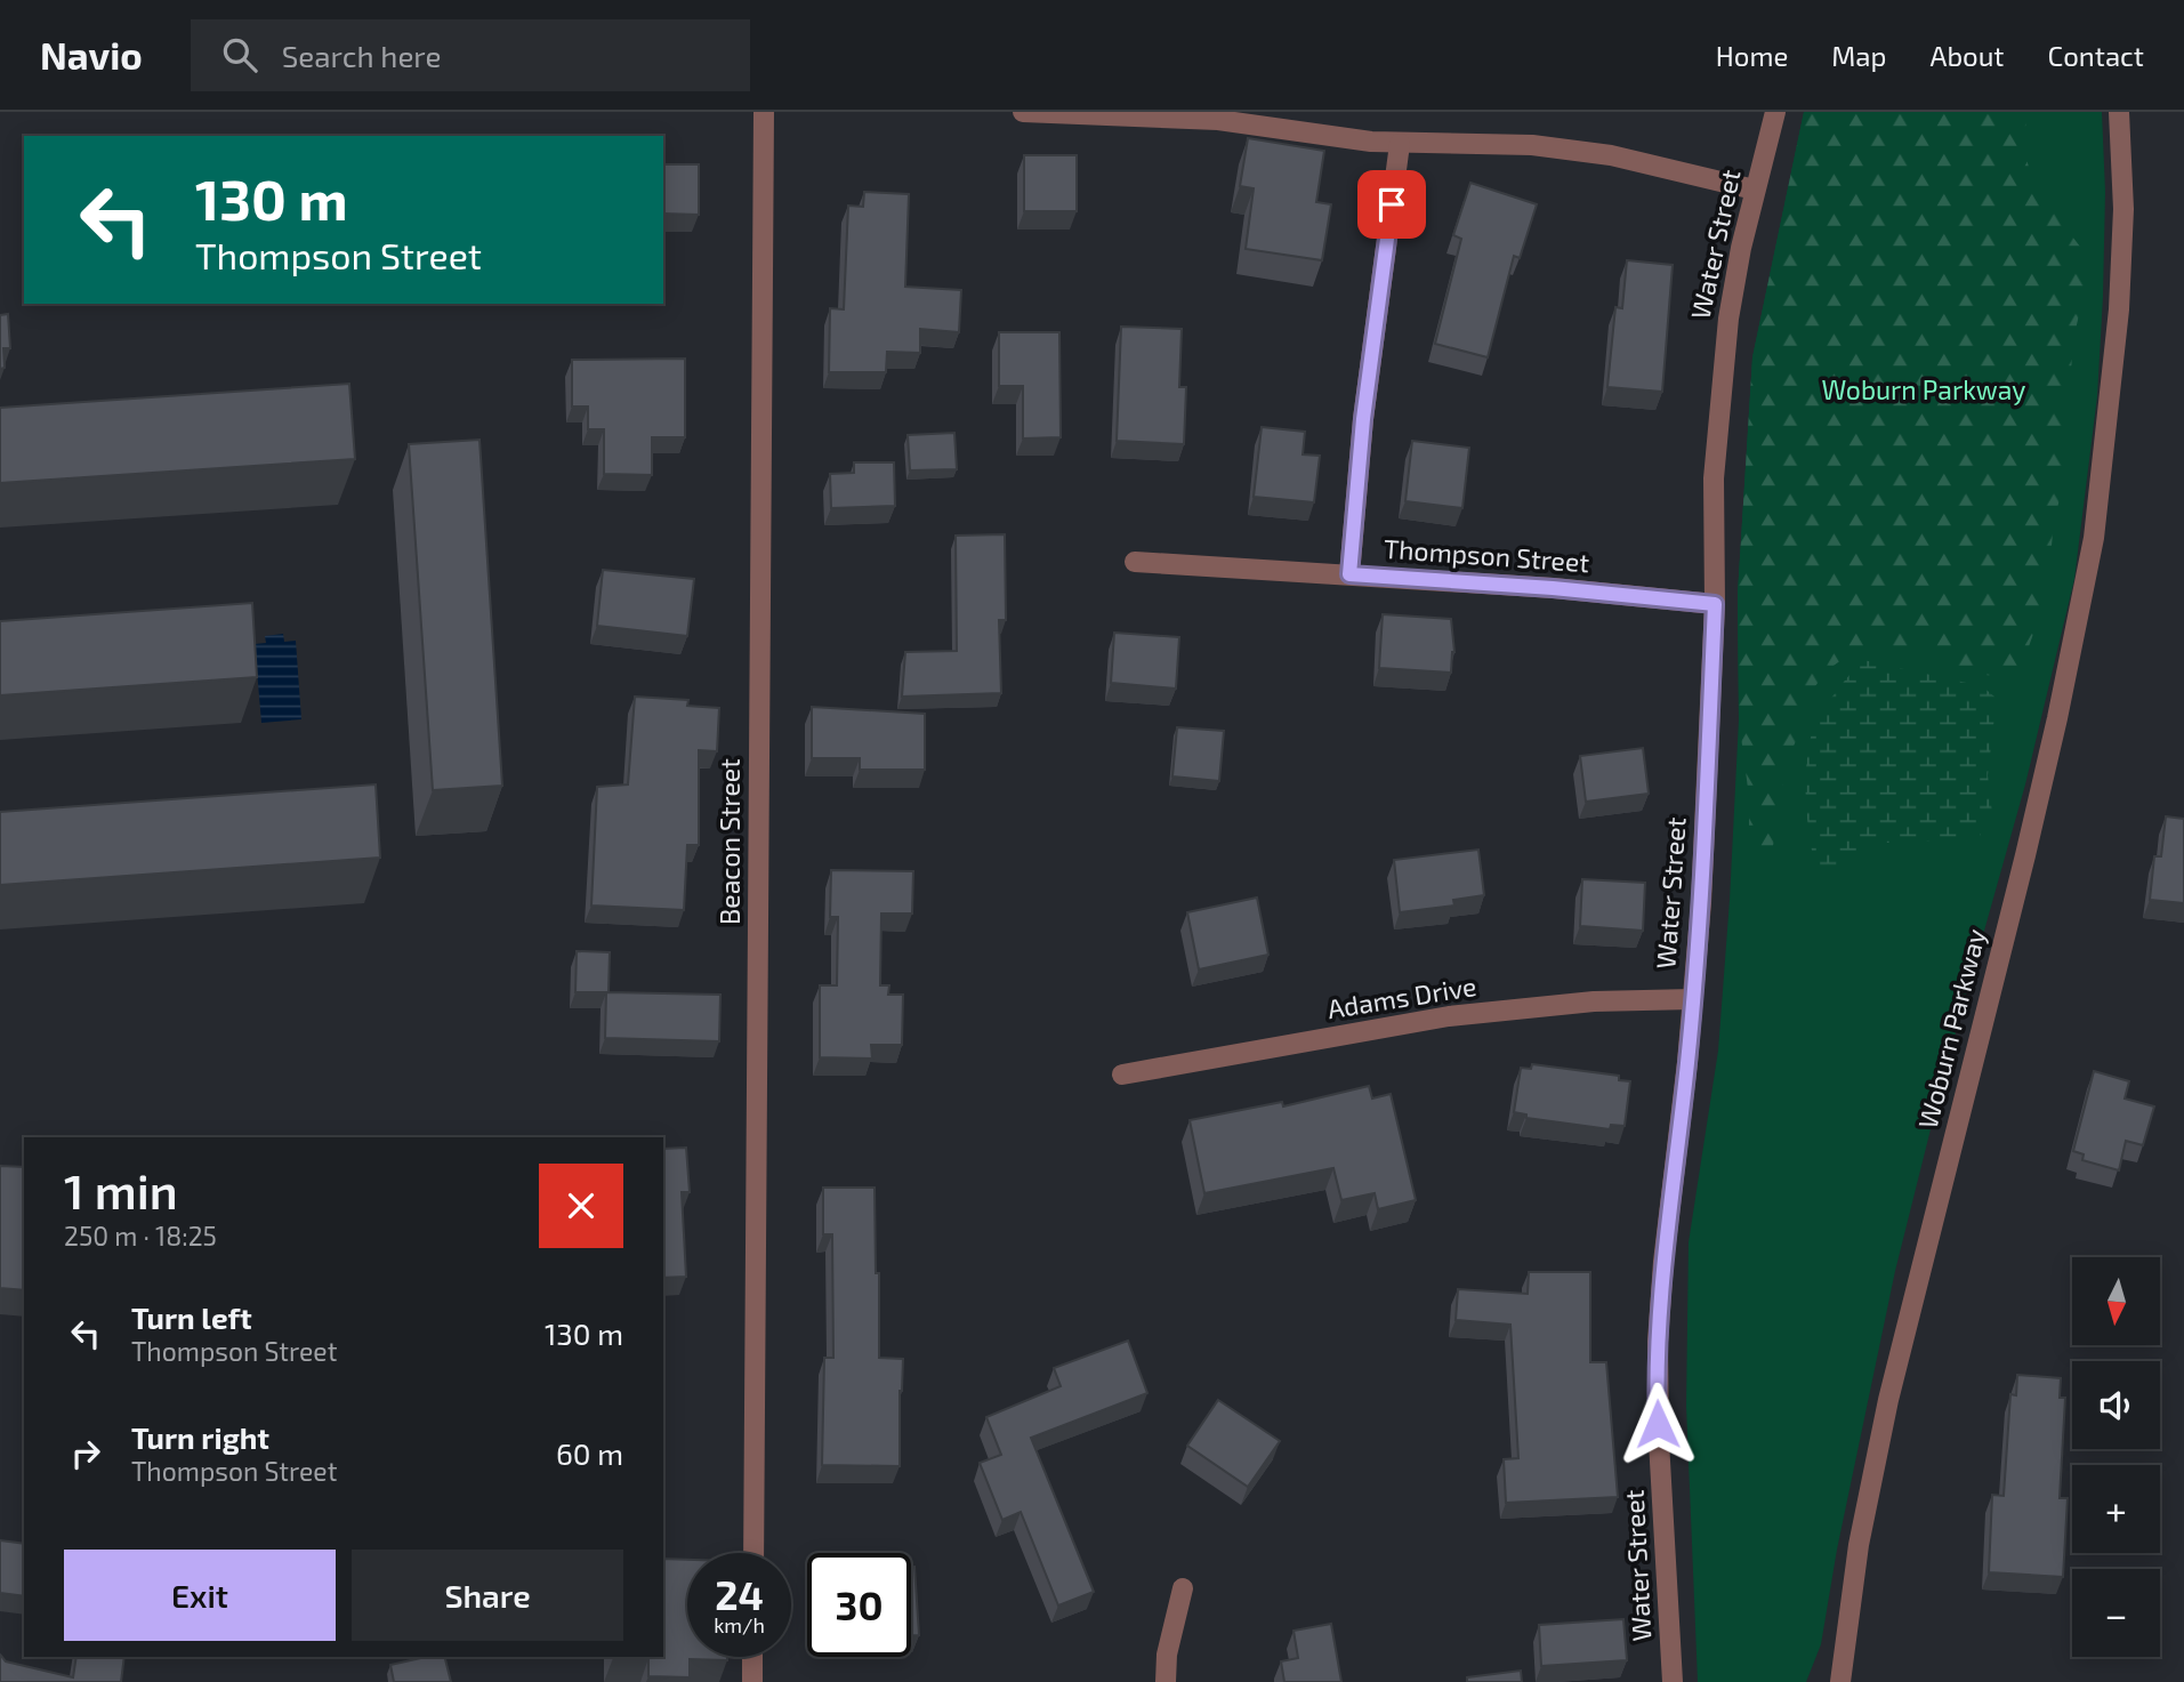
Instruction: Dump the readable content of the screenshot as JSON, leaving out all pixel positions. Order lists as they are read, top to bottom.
{
  "streets": {
    "street": [
      "Water Street",
      "Thompson Street",
      "Beacon Street",
      "Adams Drive",
      "Woburn Parkway"
    ]
  },
  "crossings": [
    ["Water Street", "Thompson Street"],
    ["Water Street", "Adams Drive"]
  ],
  "parks": ["Woburn Parkway"],
  "north": "bottom",
  "page": {
    "header": "Navio",
    "search": "Search here",
    "nav": [
      "Home",
      "Map",
      "About",
      "Contact"
    ],
    "turn": ["130 m", "Thompson Street"],
    "heading": ["1 min", "250 m · 18:25"],
    "map_buttons": ["+", "−"],
    "list": [
      {
        "name": "Turn left",
        "note": "Thompson Street",
        "value": "130 m"
      },
      {
        "name": "Turn right",
        "note": "Thompson Street",
        "value": "60 m"
      }
    ],
    "buttons": ["Exit", "Share"],
    "speed": "24 km/h",
    "limit": "30"
  }
}
